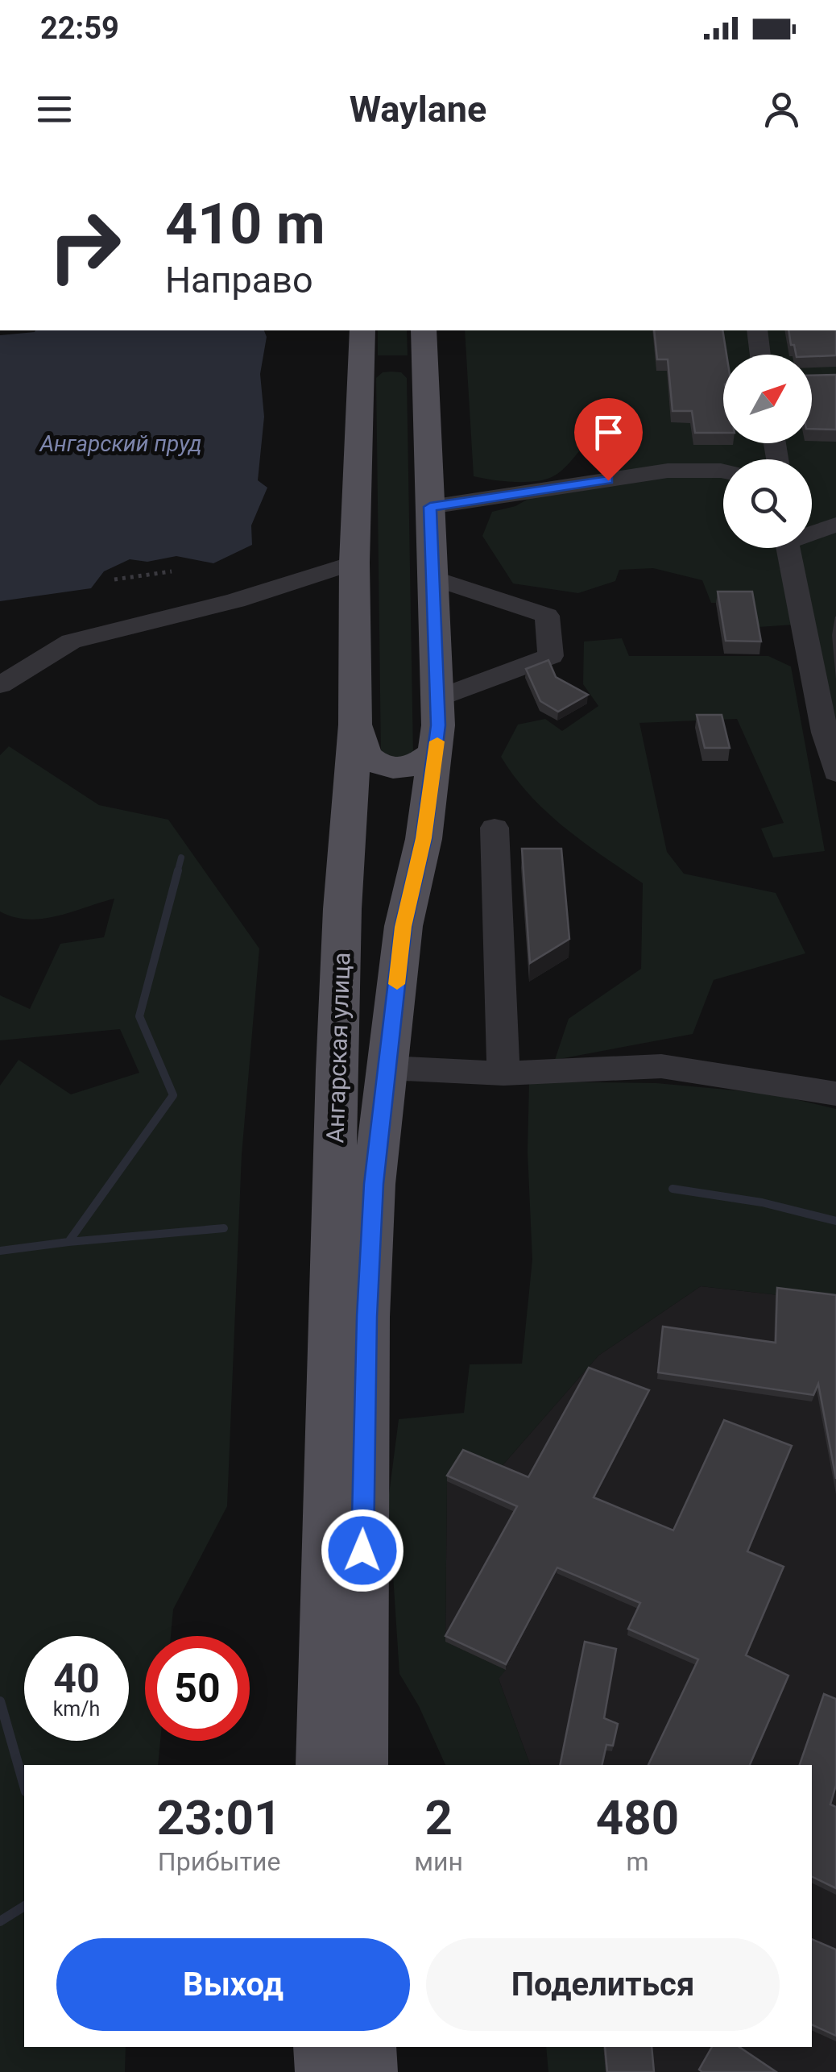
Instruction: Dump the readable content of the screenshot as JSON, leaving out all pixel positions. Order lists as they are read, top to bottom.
{
  "streets": {
    "main road": ["Ангарская улица"]
  },
  "water": ["Ангарский пруд"],
  "north": "top right",
  "page": {
    "status": "22:59",
    "header": "Waylane",
    "turn": ["410 m", "Направо"],
    "speed": "40 km/h",
    "limit": "50",
    "eta": [
      "23:01",
      "Прибытие",
      "2",
      "мин",
      "480",
      "m"
    ],
    "buttons": ["Выход", "Поделиться"]
  }
}
